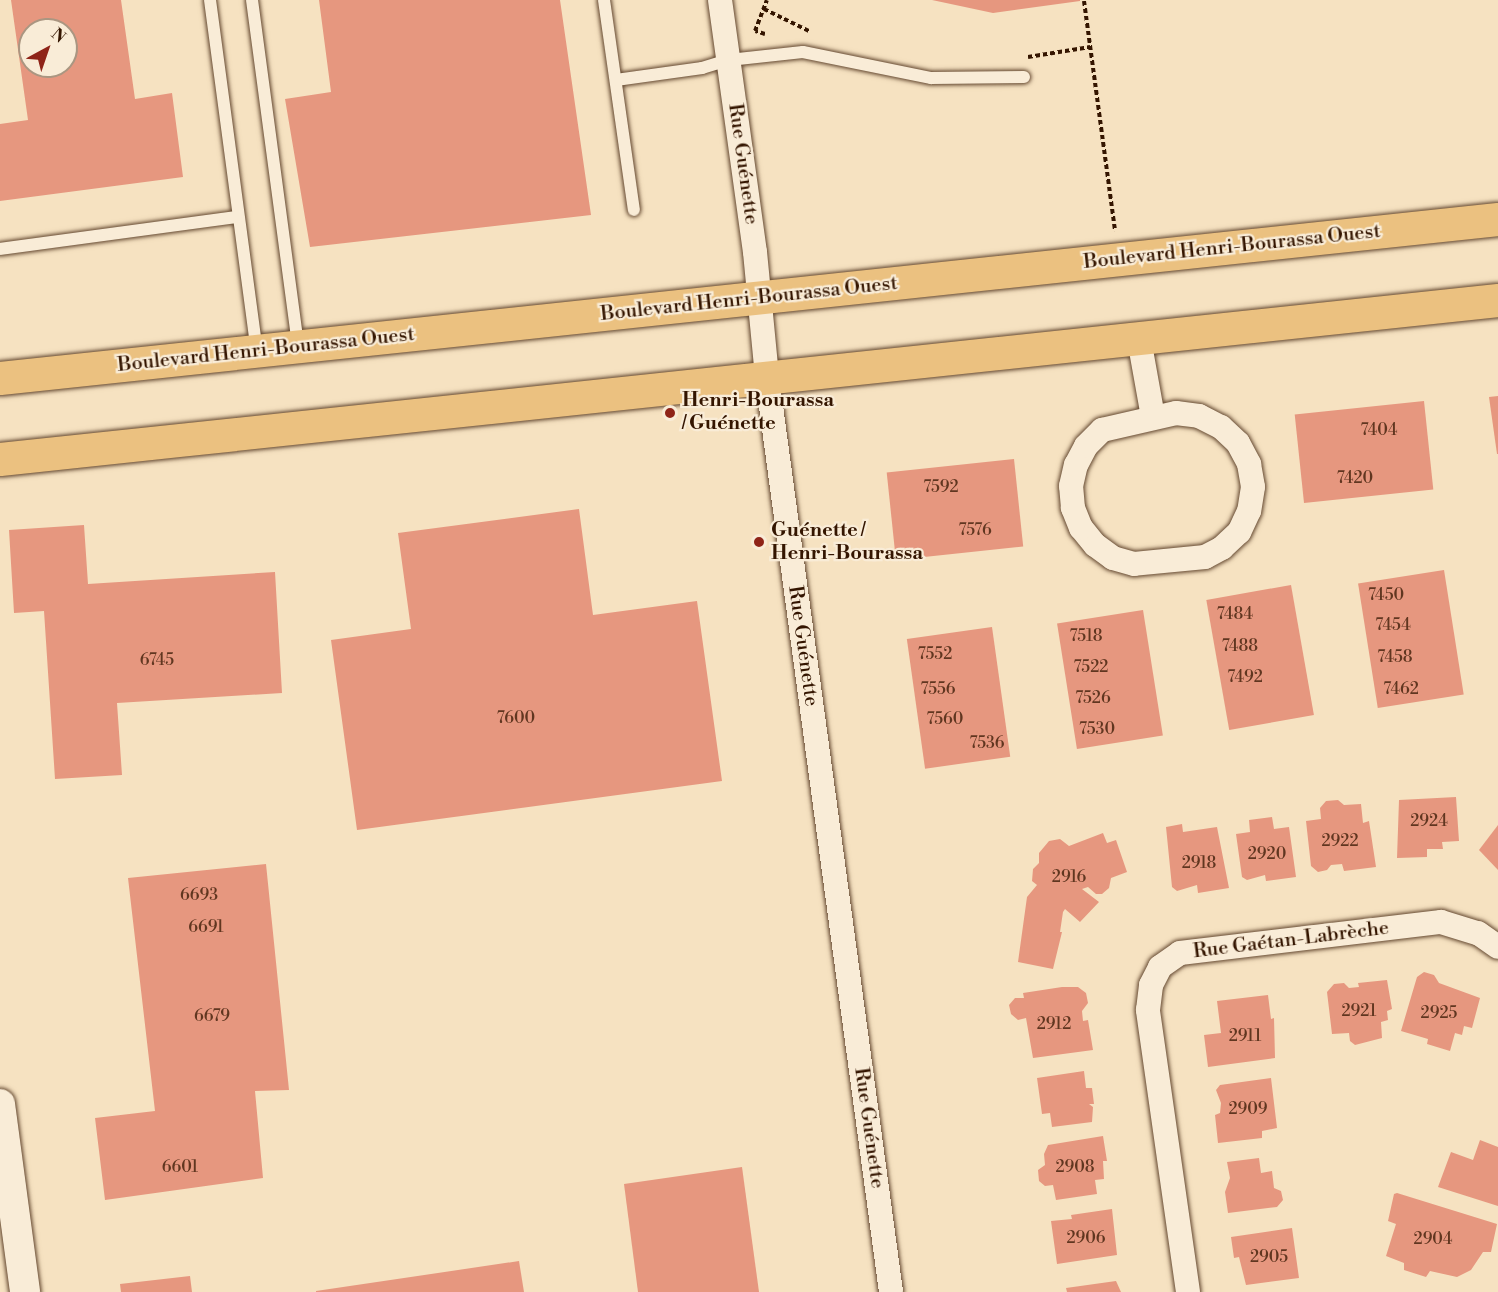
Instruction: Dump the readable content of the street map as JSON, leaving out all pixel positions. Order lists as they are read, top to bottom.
{
  "streets": {
    "main road": ["Boulevard Henri-Bourassa Ouest"],
    "street": ["Rue Guénette", "Rue Gaétan-Labrèche"]
  },
  "crossings": [
    ["Rue Guénette", "Boulevard Henri-Bourassa Ouest"]
  ],
  "places": ["Henri-Bourassa / Guénette", "Guénette / Henri-Bourassa"],
  "house_numbers": [
    "7404",
    "7420",
    "7592",
    "7576",
    "7450",
    "7484",
    "7454",
    "7518",
    "7488",
    "7552",
    "7458",
    "6745",
    "7522",
    "7492",
    "7556",
    "7462",
    "7526",
    "7600",
    "7560",
    "7530",
    "7536",
    "2924",
    "2922",
    "2920",
    "2918",
    "2916",
    "6693",
    "6691",
    "2921",
    "2925",
    "6679",
    "2912",
    "2911",
    "2909",
    "6601",
    "2908",
    "2906",
    "2904",
    "2905"
  ],
  "north": "top right"
}
